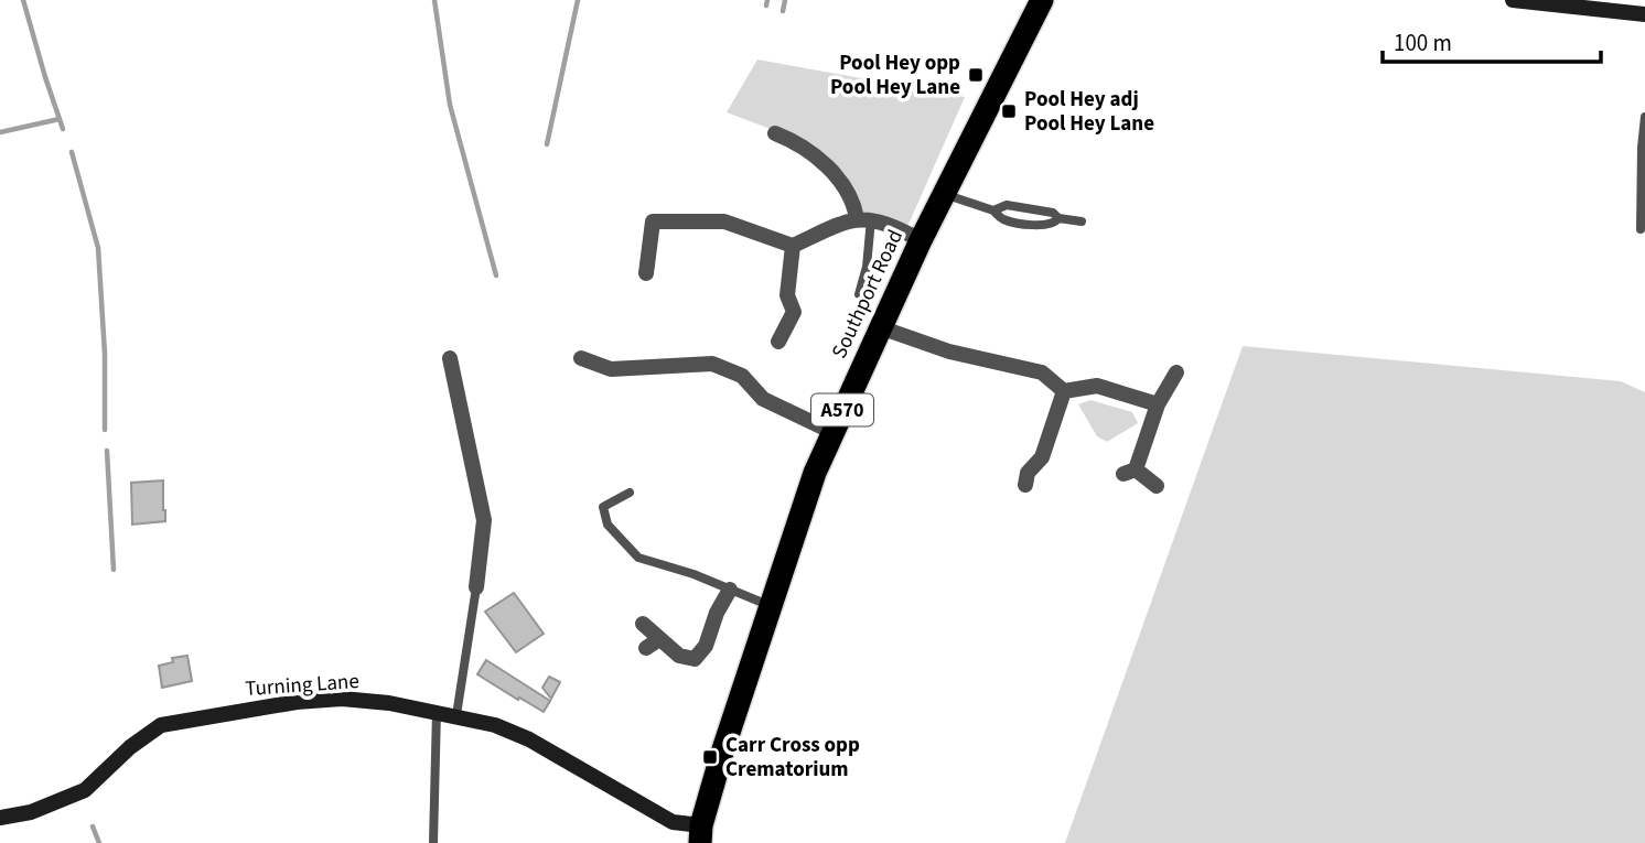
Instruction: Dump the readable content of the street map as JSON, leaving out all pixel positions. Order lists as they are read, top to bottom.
{
  "streets": {
    "highway": ["Southport Road", "A570"],
    "street": ["Turning Lane"]
  },
  "crossings": [
    ["Southport Road", "Turning Lane"]
  ],
  "places": {
    "transit": ["Pool Hey opp Pool Hey Lane", "Pool Hey adj Pool Hey Lane", "Carr Cross opp Crematorium"]
  },
  "scale_bar": "100 m"
}
